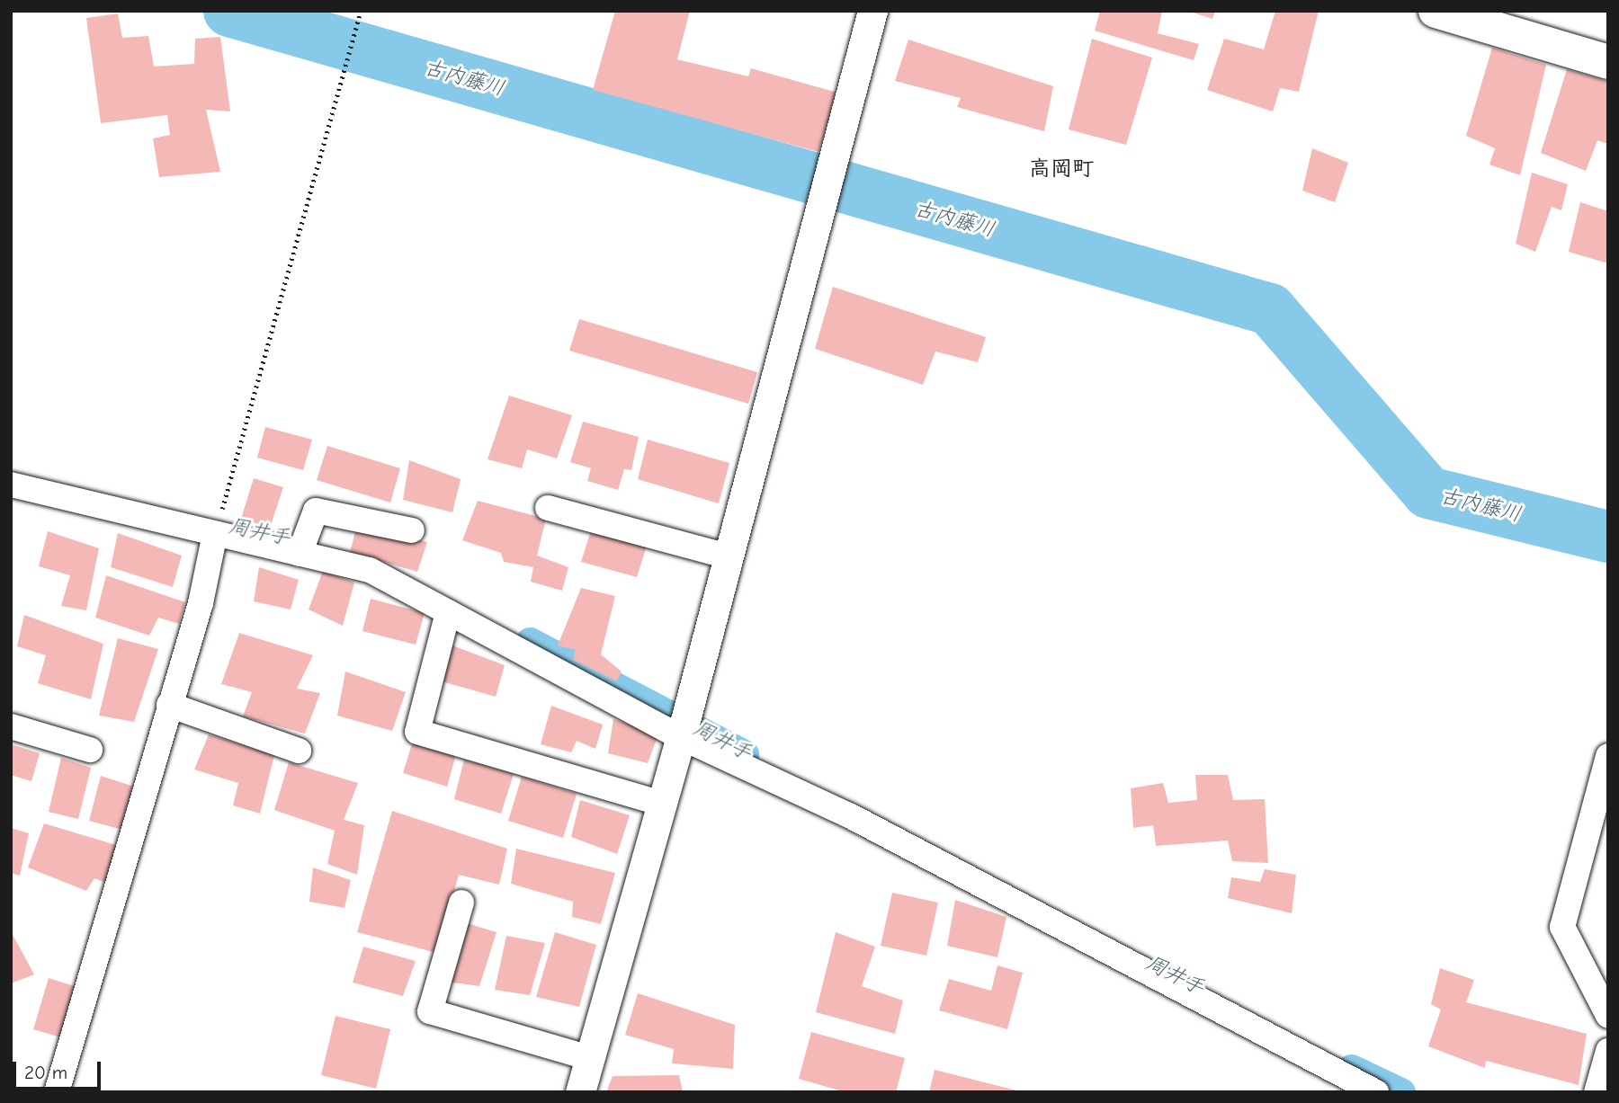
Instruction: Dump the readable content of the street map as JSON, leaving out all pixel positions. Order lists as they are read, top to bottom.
{
  "districts": ["高岡町"],
  "water": ["古内藤川", "周井手"],
  "scale_bar": "20 m"
}
